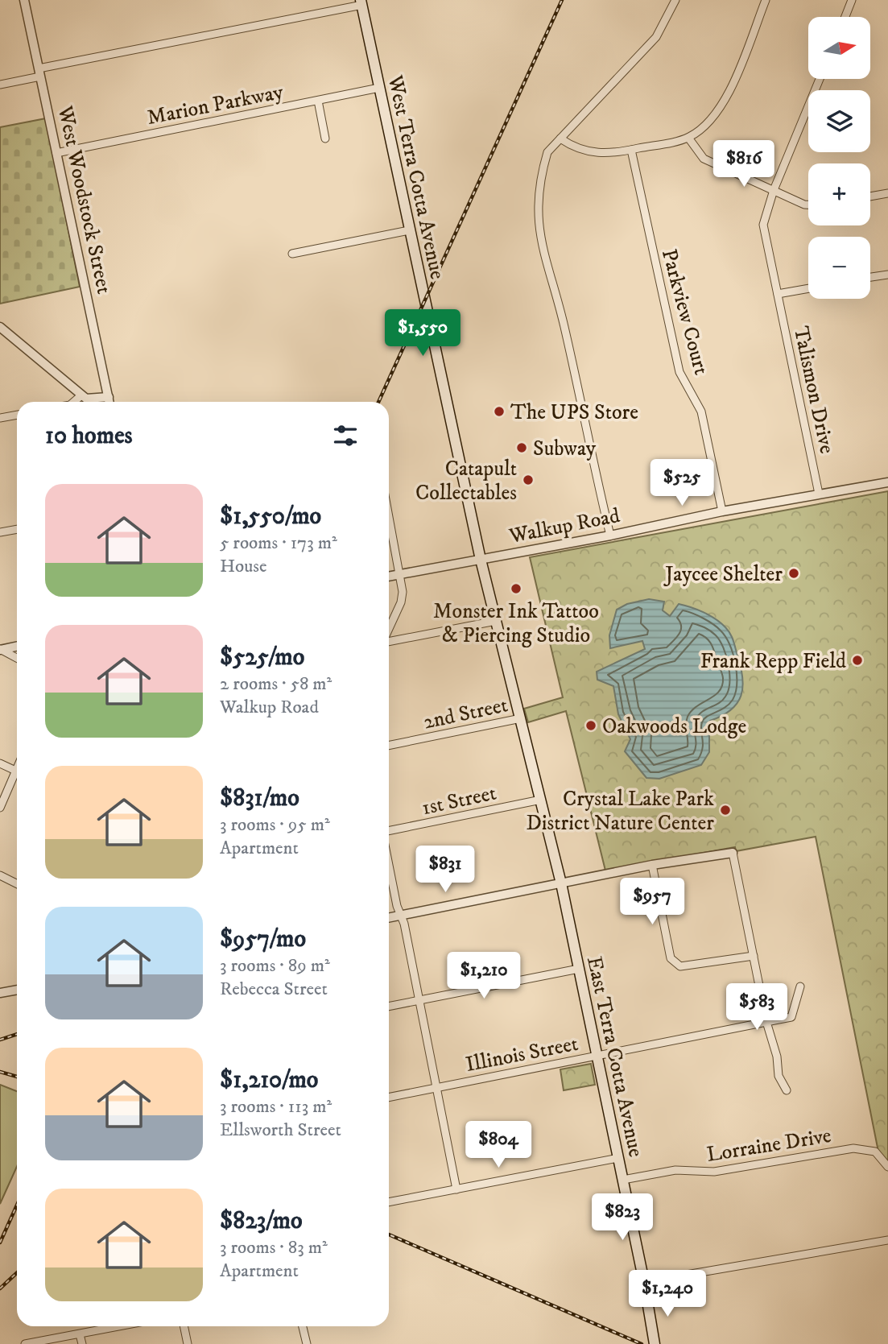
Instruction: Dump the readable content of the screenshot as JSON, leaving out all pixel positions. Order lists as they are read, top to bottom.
{
  "streets": {
    "main road": ["West Terra Cotta Avenue", "East Terra Cotta Avenue"],
    "street": [
      "Marion Parkway",
      "West Woodstock Street",
      "Parkview Court",
      "Talismon Drive",
      "Walkup Road",
      "2nd Street",
      "1st Street",
      "Illinois Street",
      "Lorraine Drive"
    ]
  },
  "crossings": [
    ["Marion Parkway", "West Terra Cotta Avenue"],
    ["Marion Parkway", "West Woodstock Street"],
    ["West Terra Cotta Avenue", "Walkup Road"],
    ["West Terra Cotta Avenue", "East Terra Cotta Avenue"],
    ["Parkview Court", "Walkup Road"],
    ["Talismon Drive", "Walkup Road"],
    ["Walkup Road", "East Terra Cotta Avenue"],
    ["2nd Street", "East Terra Cotta Avenue"],
    ["1st Street", "East Terra Cotta Avenue"],
    ["Illinois Street", "East Terra Cotta Avenue"],
    ["East Terra Cotta Avenue", "Lorraine Drive"]
  ],
  "places": [
    "The UPS Store",
    "Subway",
    "Catapult Collectables",
    "Jaycee Shelter",
    "Monster Ink Tattoo & Piercing Studio",
    "Frank Repp Field",
    "Oakwoods Lodge",
    "Crystal Lake Park District Nature Center"
  ],
  "north": "right",
  "page": {
    "map_buttons": ["+", "−"],
    "price": [
      "$816",
      "$1,550",
      "$525",
      "$831",
      "$957",
      "$1,210",
      "$583",
      "$804",
      "$823",
      "$1,240"
    ],
    "heading": "10 homes",
    "list": [
      {
        "name": "$1,550/mo",
        "note": "5 rooms · 173 m² · House"
      },
      {
        "name": "$525/mo",
        "note": "2 rooms · 58 m² · Walkup Road"
      },
      {
        "name": "$831/mo",
        "note": "3 rooms · 95 m² · Apartment"
      },
      {
        "name": "$957/mo",
        "note": "3 rooms · 89 m² · Rebecca Street"
      },
      {
        "name": "$1,210/mo",
        "note": "3 rooms · 113 m² · Ellsworth Street"
      },
      {
        "name": "$823/mo",
        "note": "3 rooms · 83 m² · Apartment"
      }
    ]
  }
}
